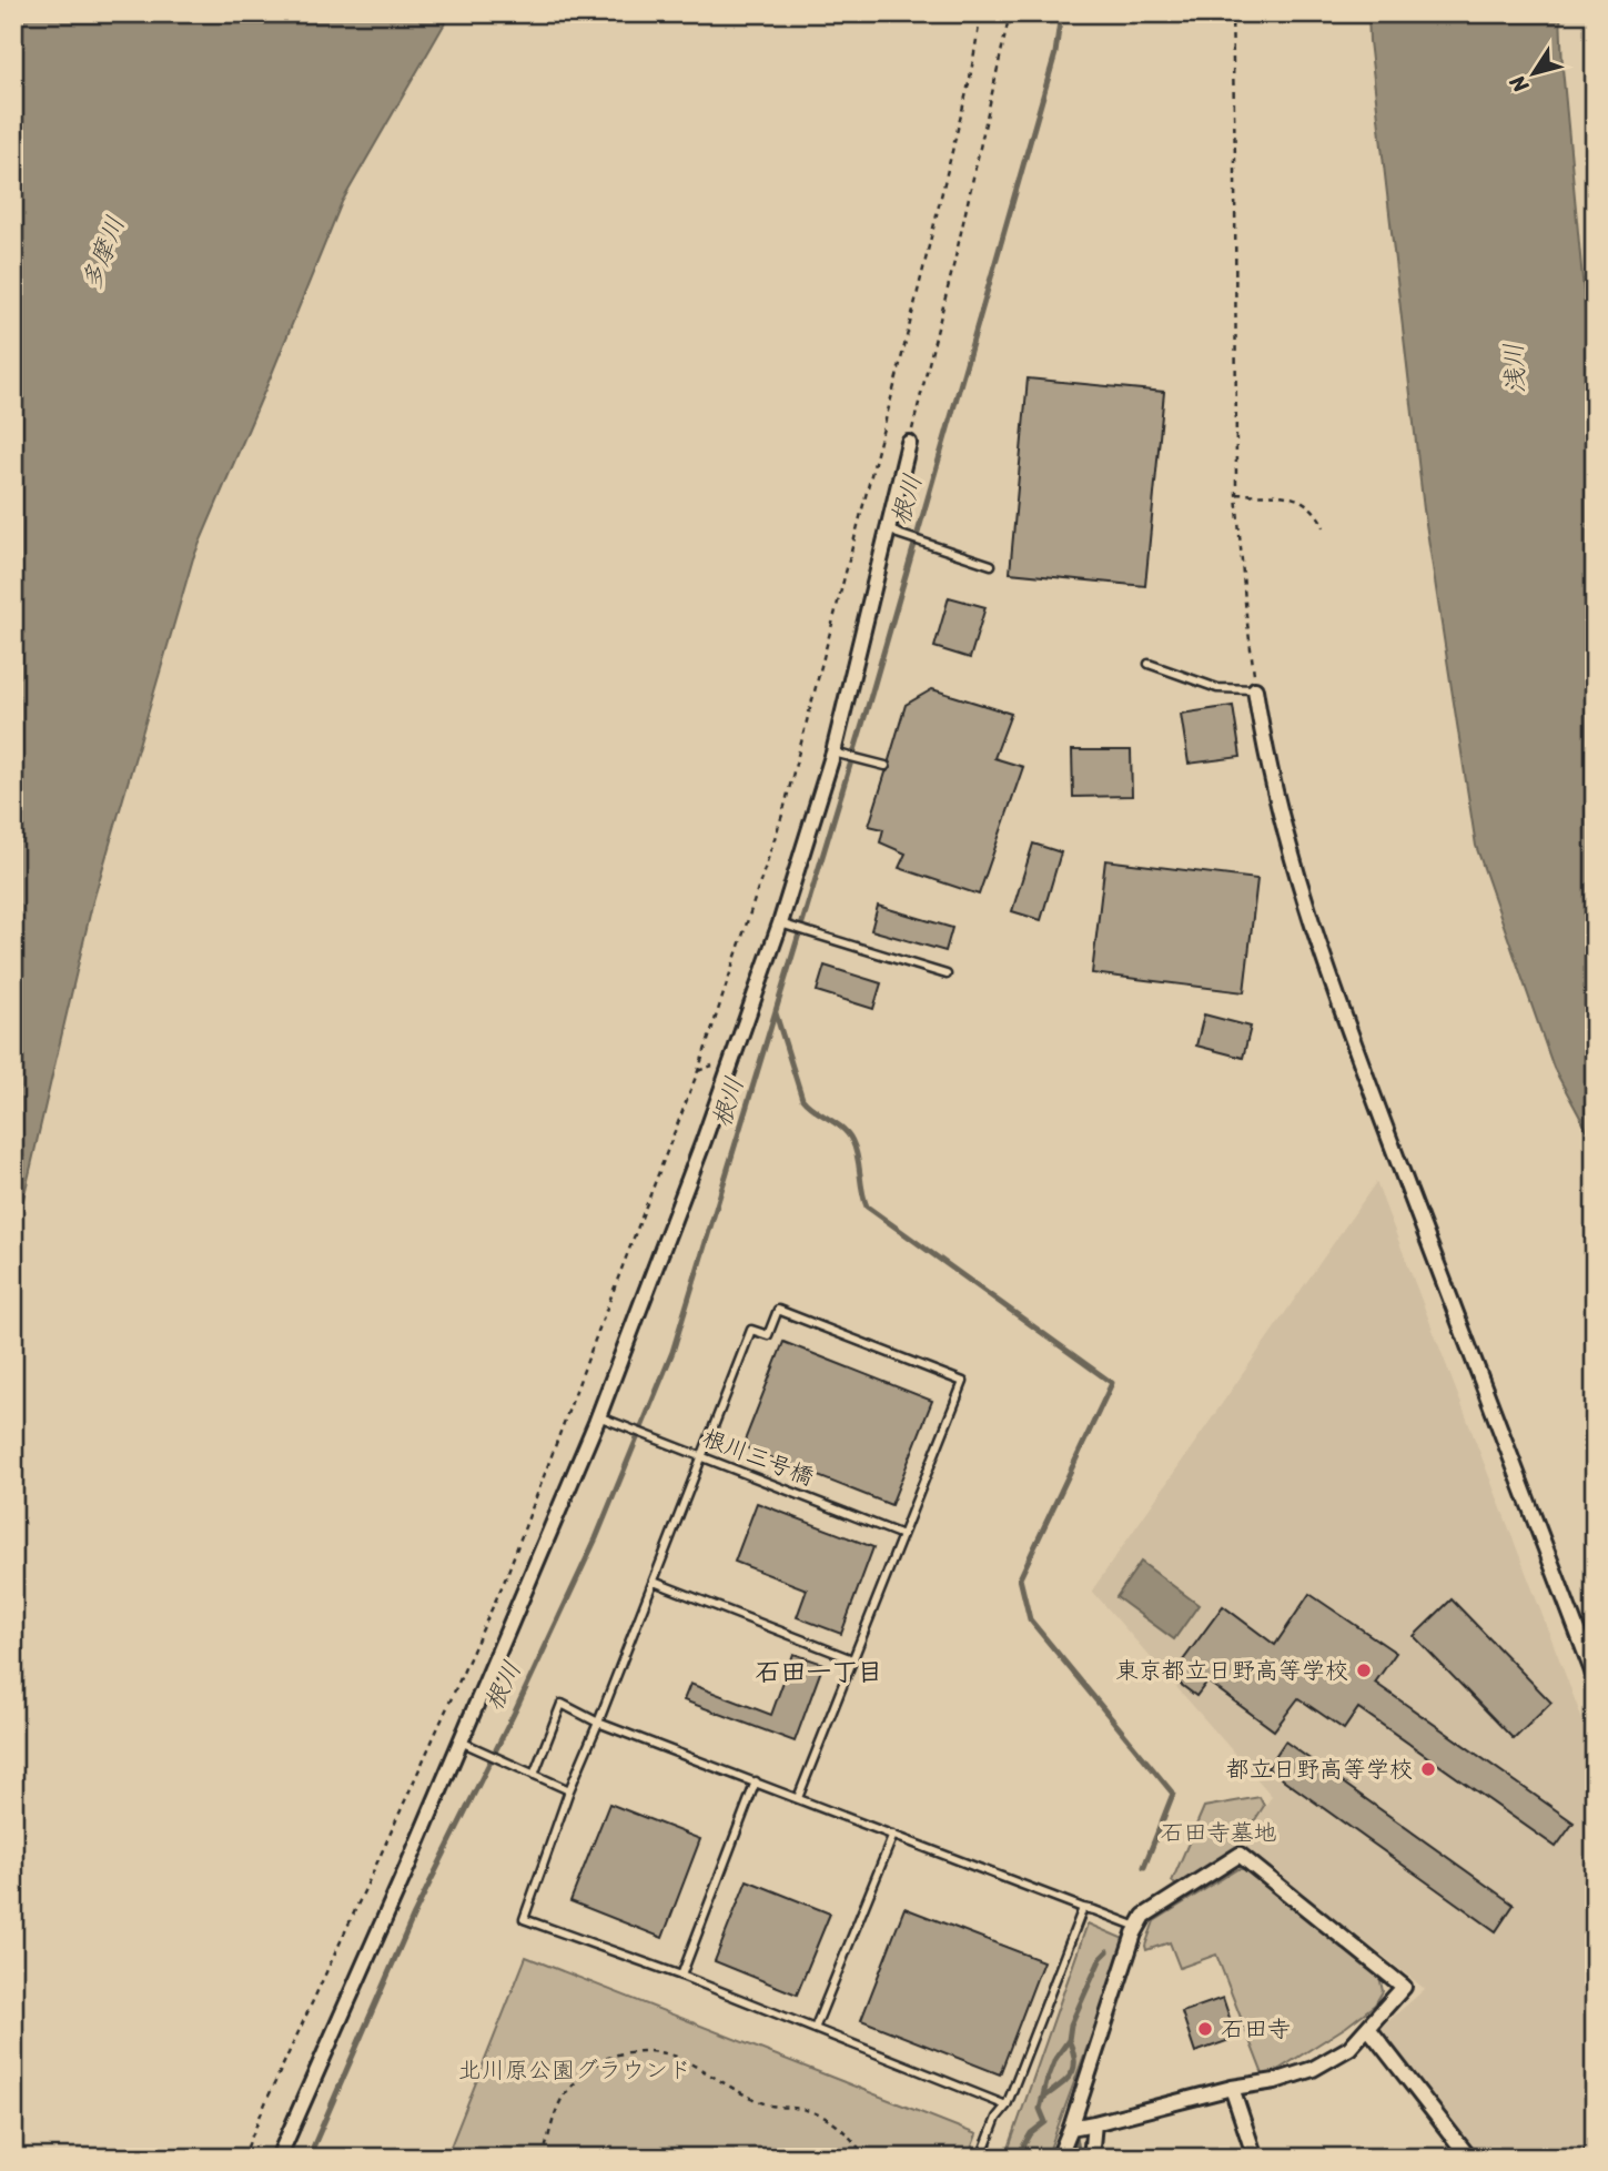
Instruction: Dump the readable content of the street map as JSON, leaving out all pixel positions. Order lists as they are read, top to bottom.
{
  "streets": {
    "lane": ["根川三号橋"]
  },
  "districts": ["石田一丁目"],
  "water": ["多摩川", "浅川", "根川"],
  "parks": ["石田寺墓地", "北川原公園グラウンド"],
  "places": ["東京都立日野高等学校", "都立日野高等学校", "石田寺"],
  "north": "bottom left"
}
